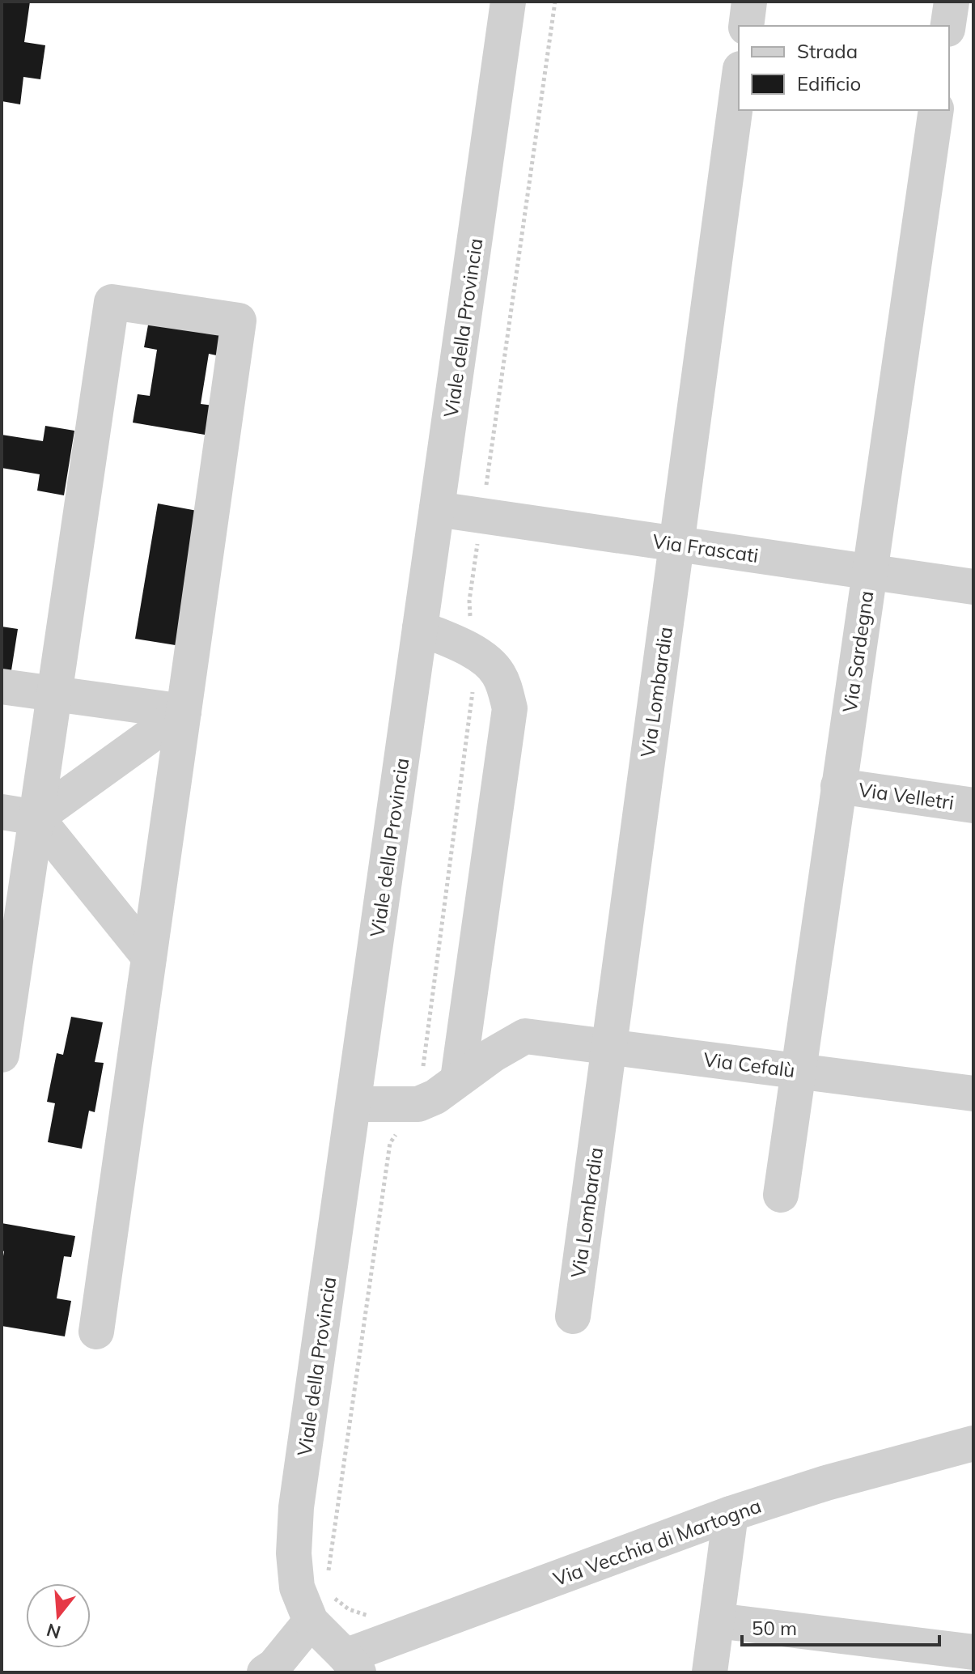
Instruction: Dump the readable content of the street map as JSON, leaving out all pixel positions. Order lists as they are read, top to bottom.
{
  "streets": {
    "street": [
      "Viale della Provincia",
      "Via Frascati",
      "Via Sardegna",
      "Via Lombardia",
      "Via Velletri",
      "Via Cefalù",
      "Via Vecchia di Martogna"
    ]
  },
  "crossings": [
    ["Viale della Provincia", "Via Frascati"],
    ["Viale della Provincia", "Via Vecchia di Martogna"],
    ["Via Frascati", "Via Sardegna"],
    ["Via Frascati", "Via Lombardia"],
    ["Via Sardegna", "Via Velletri"],
    ["Via Sardegna", "Via Cefalù"],
    ["Via Lombardia", "Via Cefalù"]
  ],
  "legend": ["Strada", "Edificio"],
  "scale_bar": "50 m",
  "north": "bottom"
}
